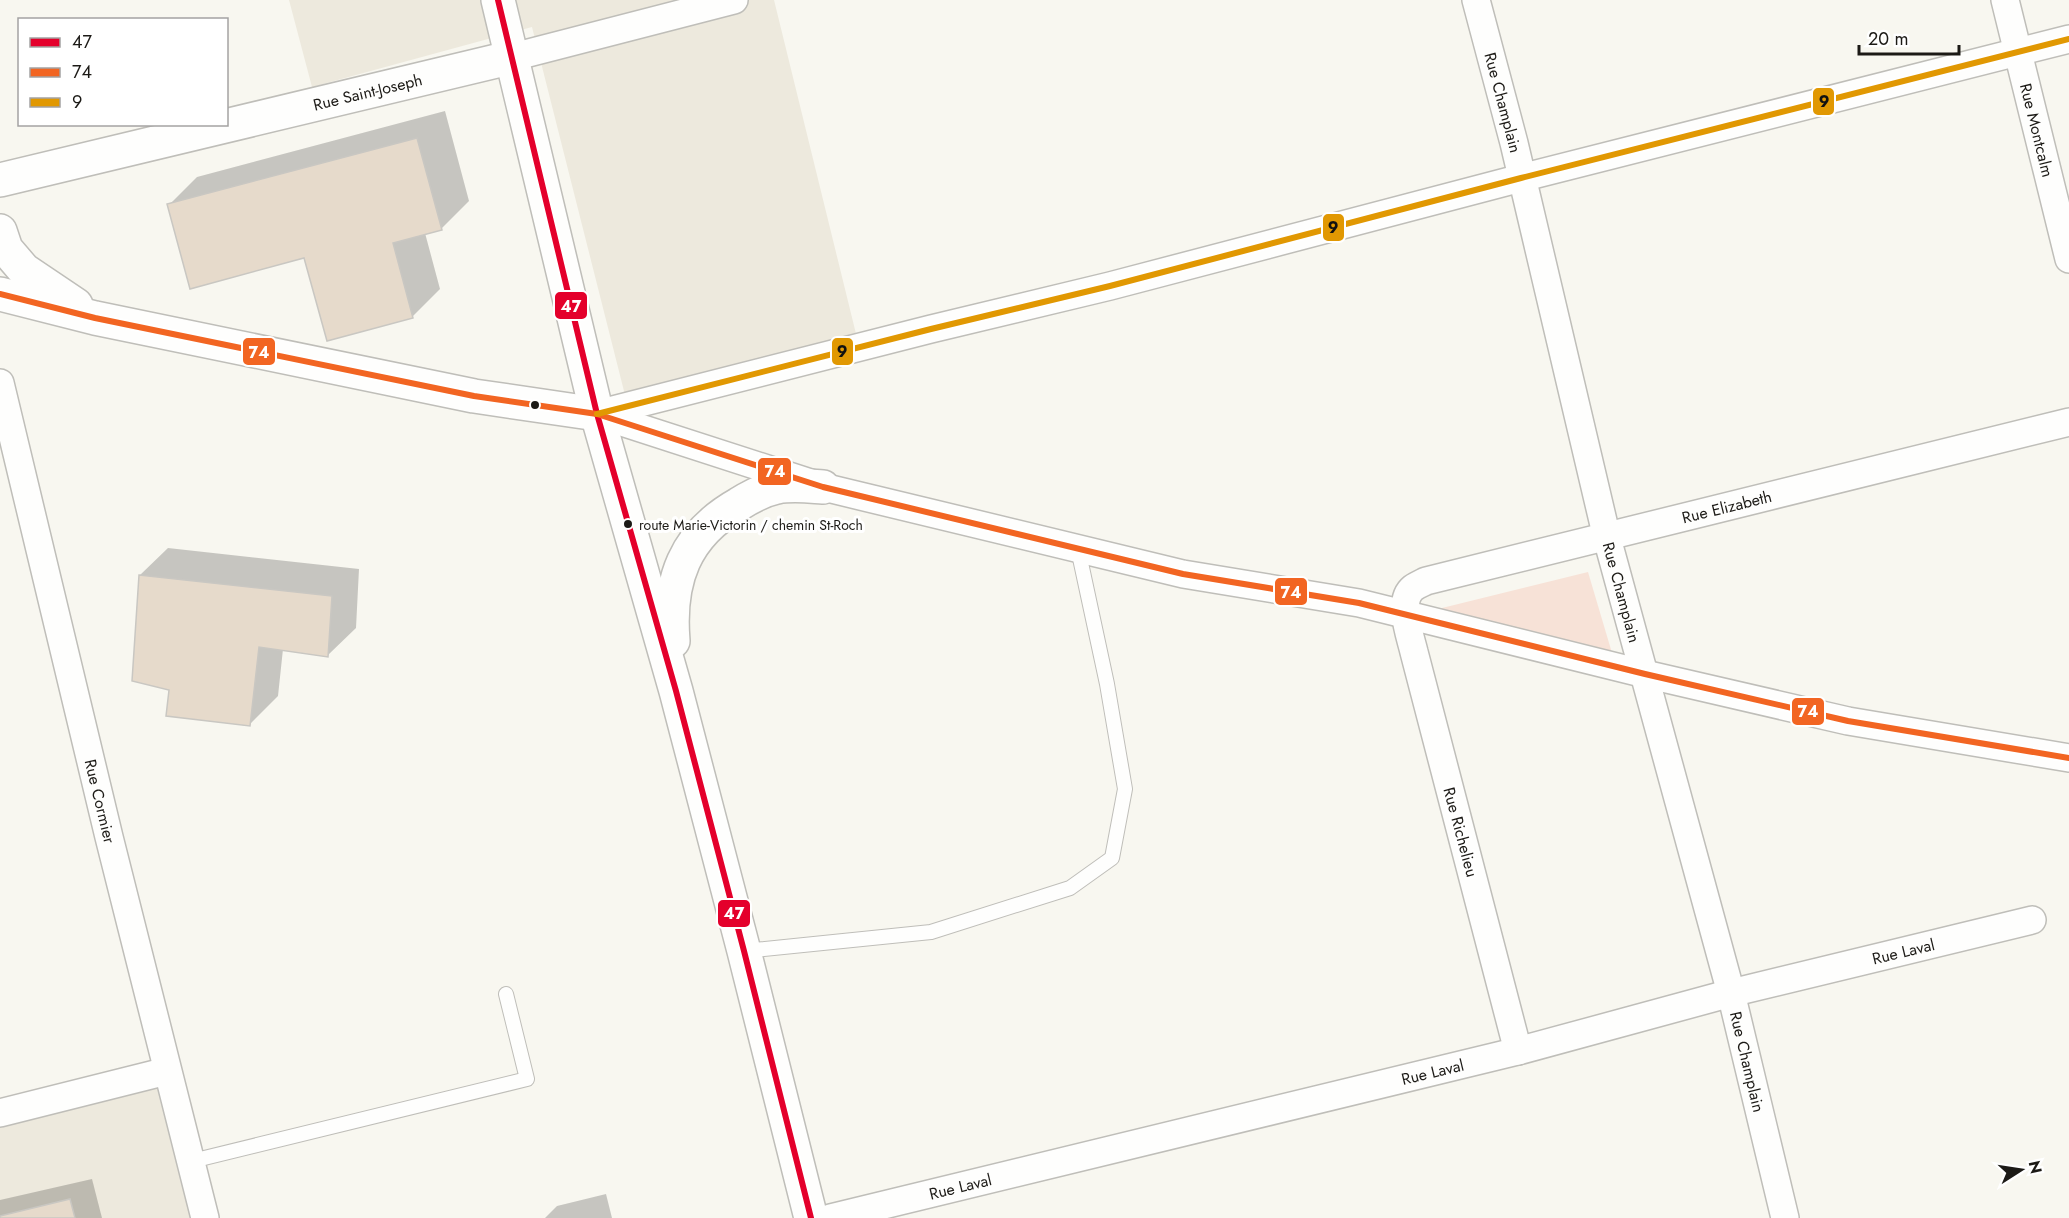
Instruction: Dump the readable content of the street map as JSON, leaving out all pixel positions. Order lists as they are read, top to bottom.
{
  "streets": {
    "main road": ["Rue Saint-Joseph"],
    "street": [
      "Rue Champlain",
      "Rue Montcalm",
      "Rue Elizabeth",
      "Rue Cormier",
      "Rue Richelieu",
      "Rue Laval"
    ]
  },
  "crossings": [
    ["Rue Champlain", "Rue Elizabeth"],
    ["Rue Champlain", "Rue Laval"],
    ["Rue Elizabeth", "Rue Richelieu"],
    ["Rue Richelieu", "Rue Laval"]
  ],
  "places": ["route Marie-Victorin / chemin St-Roch"],
  "lines": ["transit line 47", "transit line 9", "transit line 74"],
  "legend": ["47", "74", "9"],
  "scale_bar": "20 m",
  "north": "right"
}
